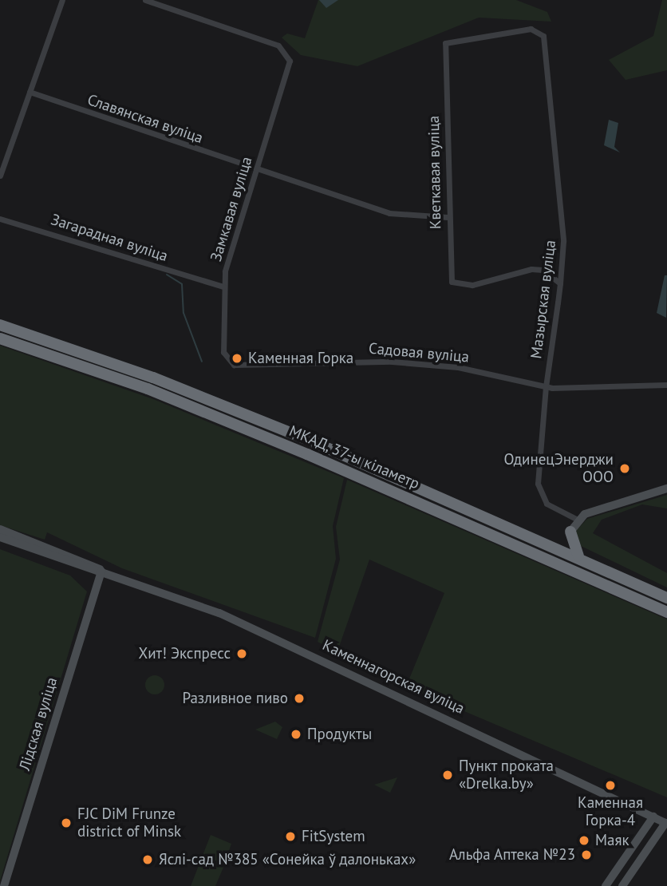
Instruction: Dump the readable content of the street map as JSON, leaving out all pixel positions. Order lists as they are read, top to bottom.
{
  "streets": {
    "highway": ["МКАД, 37-ы кіламетр"],
    "main road": ["Каменнагорская вуліца", "Лідская вуліца"],
    "street": [
      "Славянская вуліца",
      "Кветкавая вуліца",
      "Замкавая вуліца",
      "Загарадная вуліца",
      "Мазырская вуліца",
      "Садовая вуліца"
    ]
  },
  "crossings": [
    ["Славянская вуліца", "Кветкавая вуліца"],
    ["Славянская вуліца", "Замкавая вуліца"],
    ["Кветкавая вуліца", "Мазырская вуліца"],
    ["Замкавая вуліца", "Загарадная вуліца"],
    ["Замкавая вуліца", "Садовая вуліца"],
    ["Мазырская вуліца", "Садовая вуліца"],
    ["Каменнагорская вуліца", "Лідская вуліца"]
  ],
  "places": [
    "Каменная Горка",
    "ОдинецЭнерджи ООО",
    "Хит! Экспресс",
    "Разливное пиво",
    "Продукты",
    "Пункт проката «Drelka.by»",
    "Каменная Горка-4",
    "FJC DiM Frunze district of Minsk",
    "FitSystem",
    "Маяк",
    "Альфа Аптека №23",
    "Яслі-сад №385 «Сонейка ў далоньках»"
  ]
}
